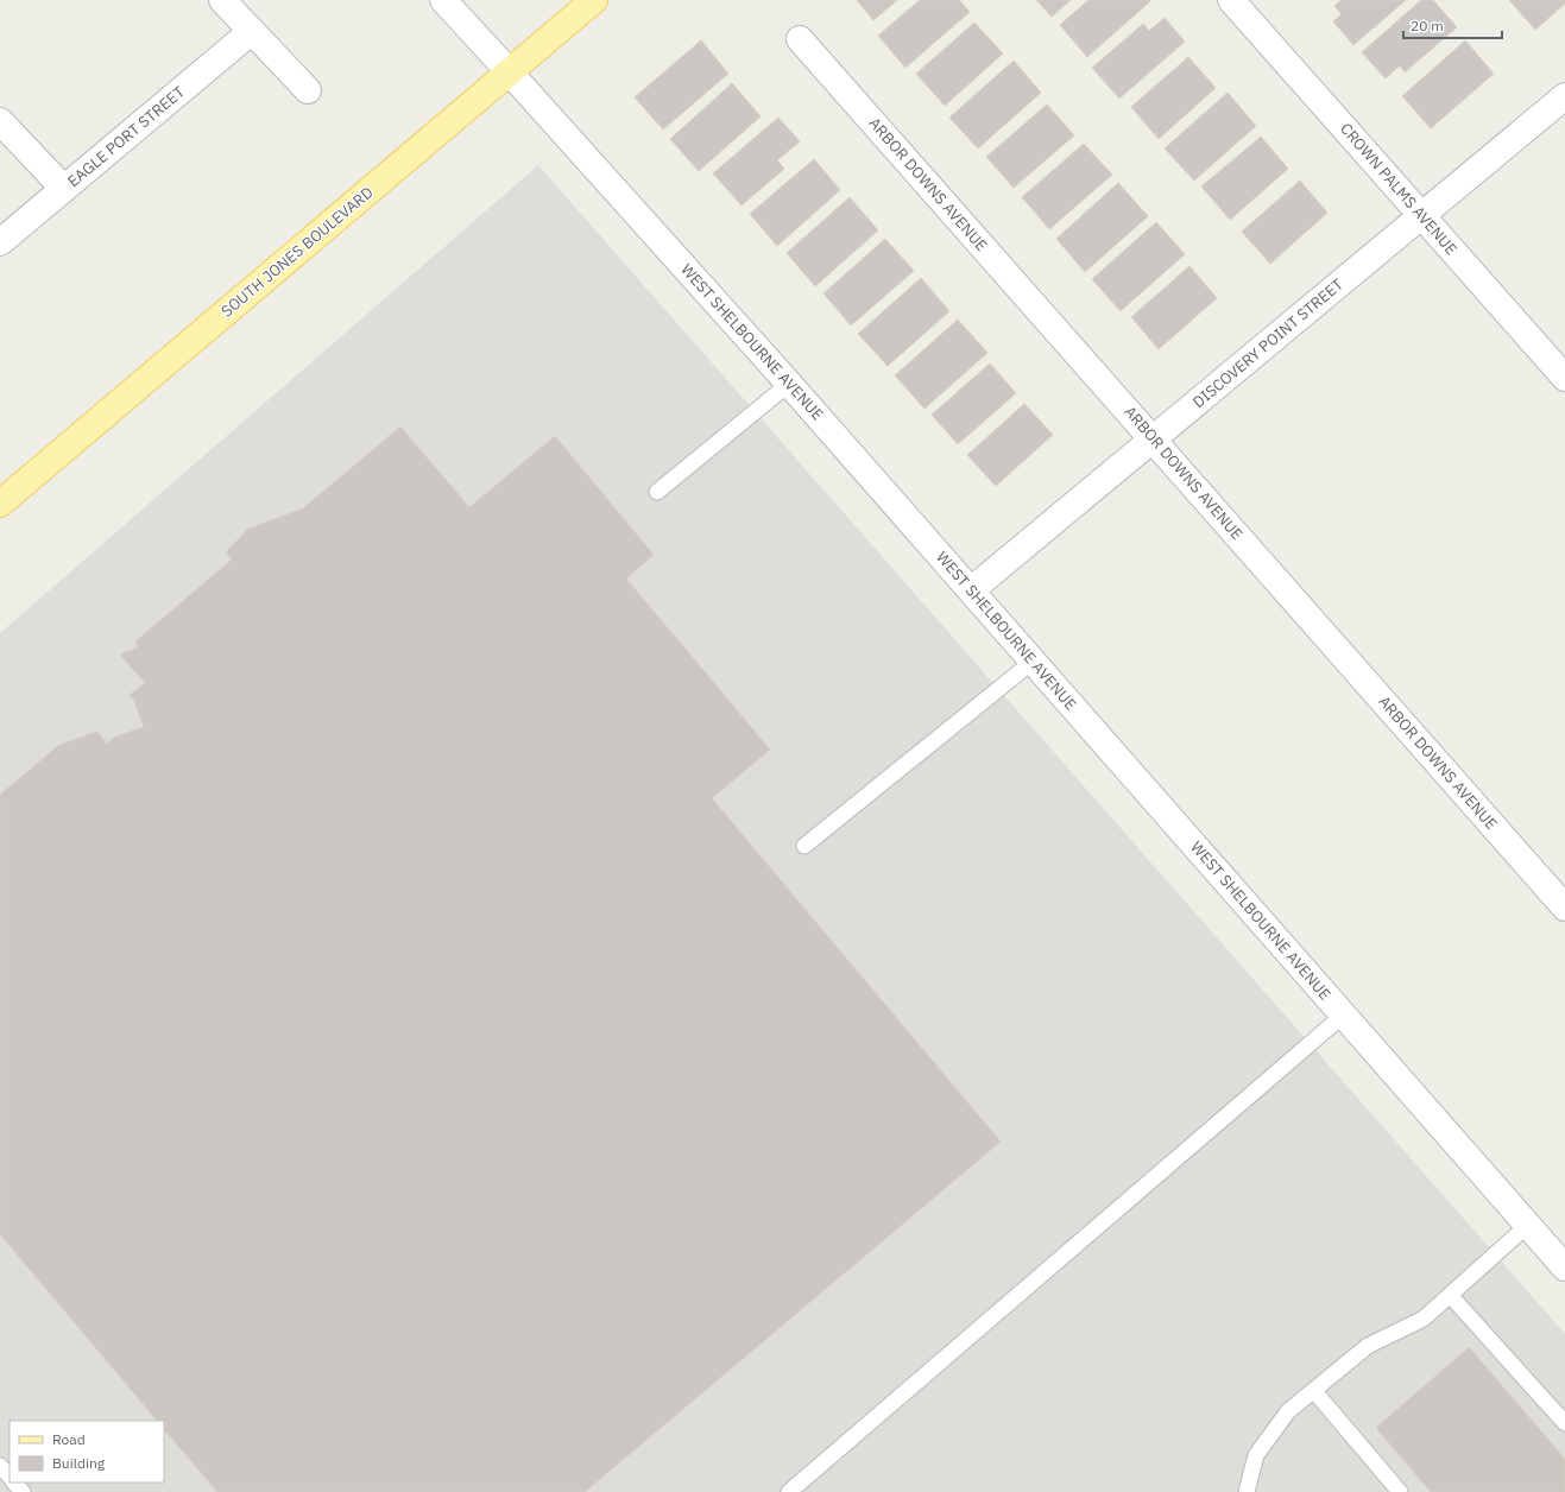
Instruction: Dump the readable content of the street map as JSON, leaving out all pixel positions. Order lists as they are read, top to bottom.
{
  "streets": {
    "main road": ["SOUTH JONES BOULEVARD"],
    "street": [
      "EAGLE PORT STREET",
      "ARBOR DOWNS AVENUE",
      "CROWN PALMS AVENUE",
      "WEST SHELBOURNE AVENUE",
      "DISCOVERY POINT STREET"
    ]
  },
  "crossings": [
    ["ARBOR DOWNS AVENUE", "DISCOVERY POINT STREET"],
    ["CROWN PALMS AVENUE", "DISCOVERY POINT STREET"],
    ["SOUTH JONES BOULEVARD", "WEST SHELBOURNE AVENUE"],
    ["WEST SHELBOURNE AVENUE", "DISCOVERY POINT STREET"]
  ],
  "legend": ["Road", "Building"],
  "scale_bar": "20 m"
}
